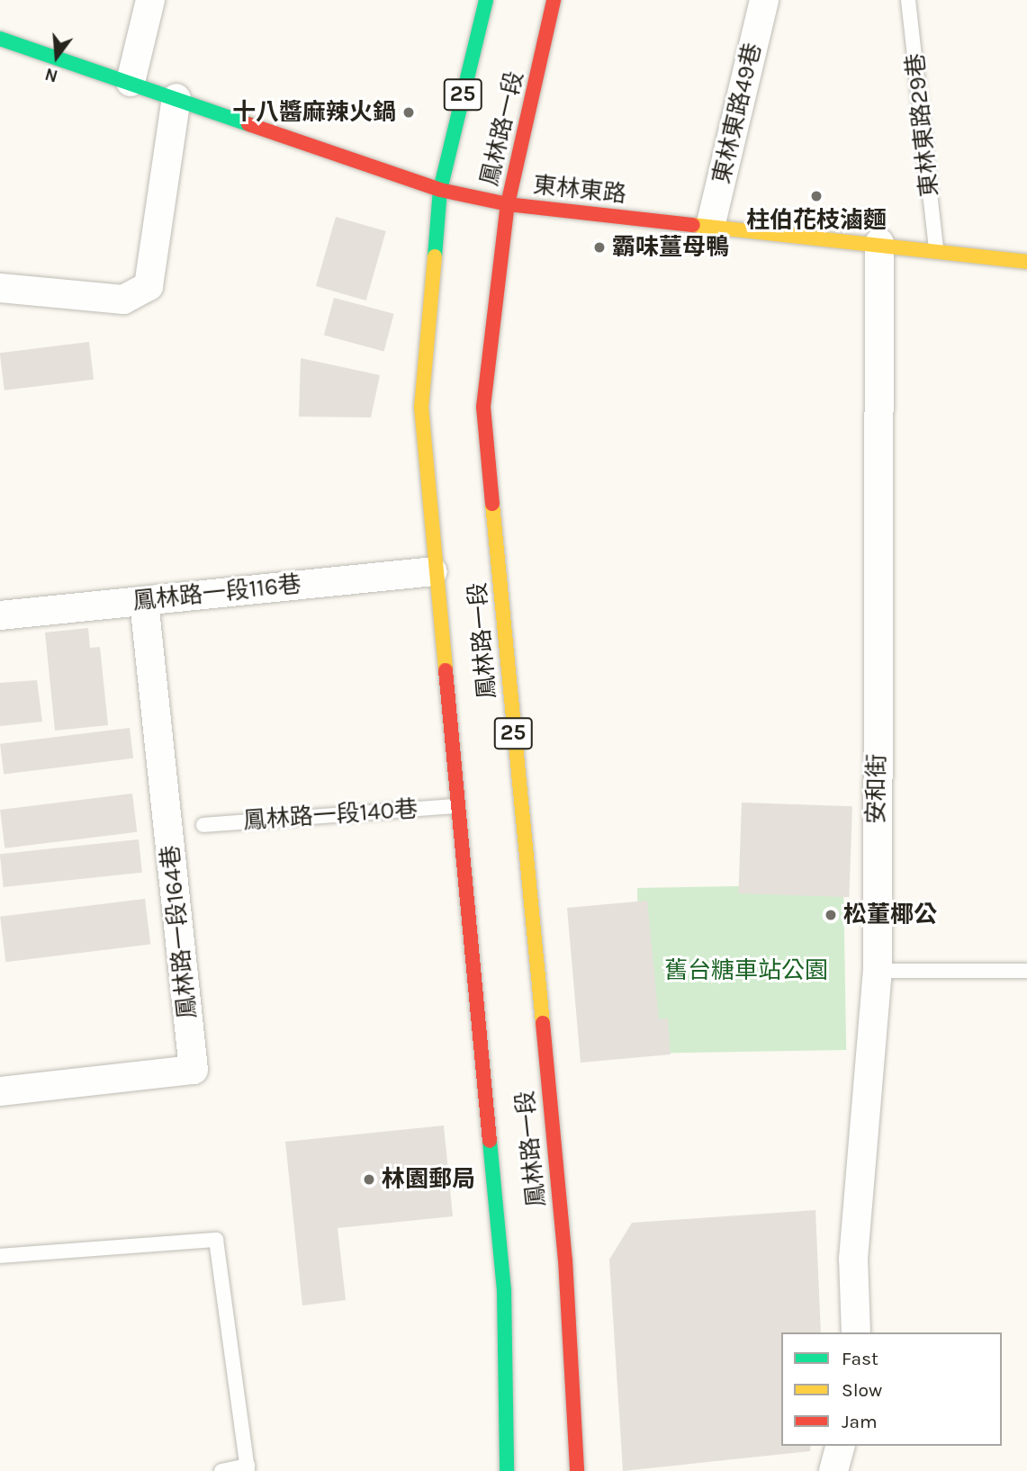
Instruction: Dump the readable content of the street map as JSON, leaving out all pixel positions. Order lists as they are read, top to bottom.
{
  "streets": {
    "main road": ["25", "鳳林路一段", "東林東路"],
    "street": [
      "東林東路49巷",
      "鳳林路一段116巷",
      "安和街",
      "鳳林路一段164巷"
    ],
    "lane": ["東林東路29巷", "鳳林路一段140巷"]
  },
  "crossings": [
    ["東林東路49巷", "東林東路"],
    ["東林東路29巷", "東林東路"],
    ["鳳林路一段", "東林東路"],
    ["鳳林路一段", "鳳林路一段116巷"],
    ["鳳林路一段", "鳳林路一段140巷"],
    ["東林東路", "安和街"],
    ["鳳林路一段116巷", "鳳林路一段164巷"]
  ],
  "parks": ["舊台糖車站公園"],
  "places": [
    "十八醬麻辣火鍋",
    "柱伯花枝滷麵",
    "霸味薑母鴨",
    "松董椰公",
    "林園郵局"
  ],
  "legend": ["Fast", "Slow", "Jam"],
  "north": "bottom"
}
